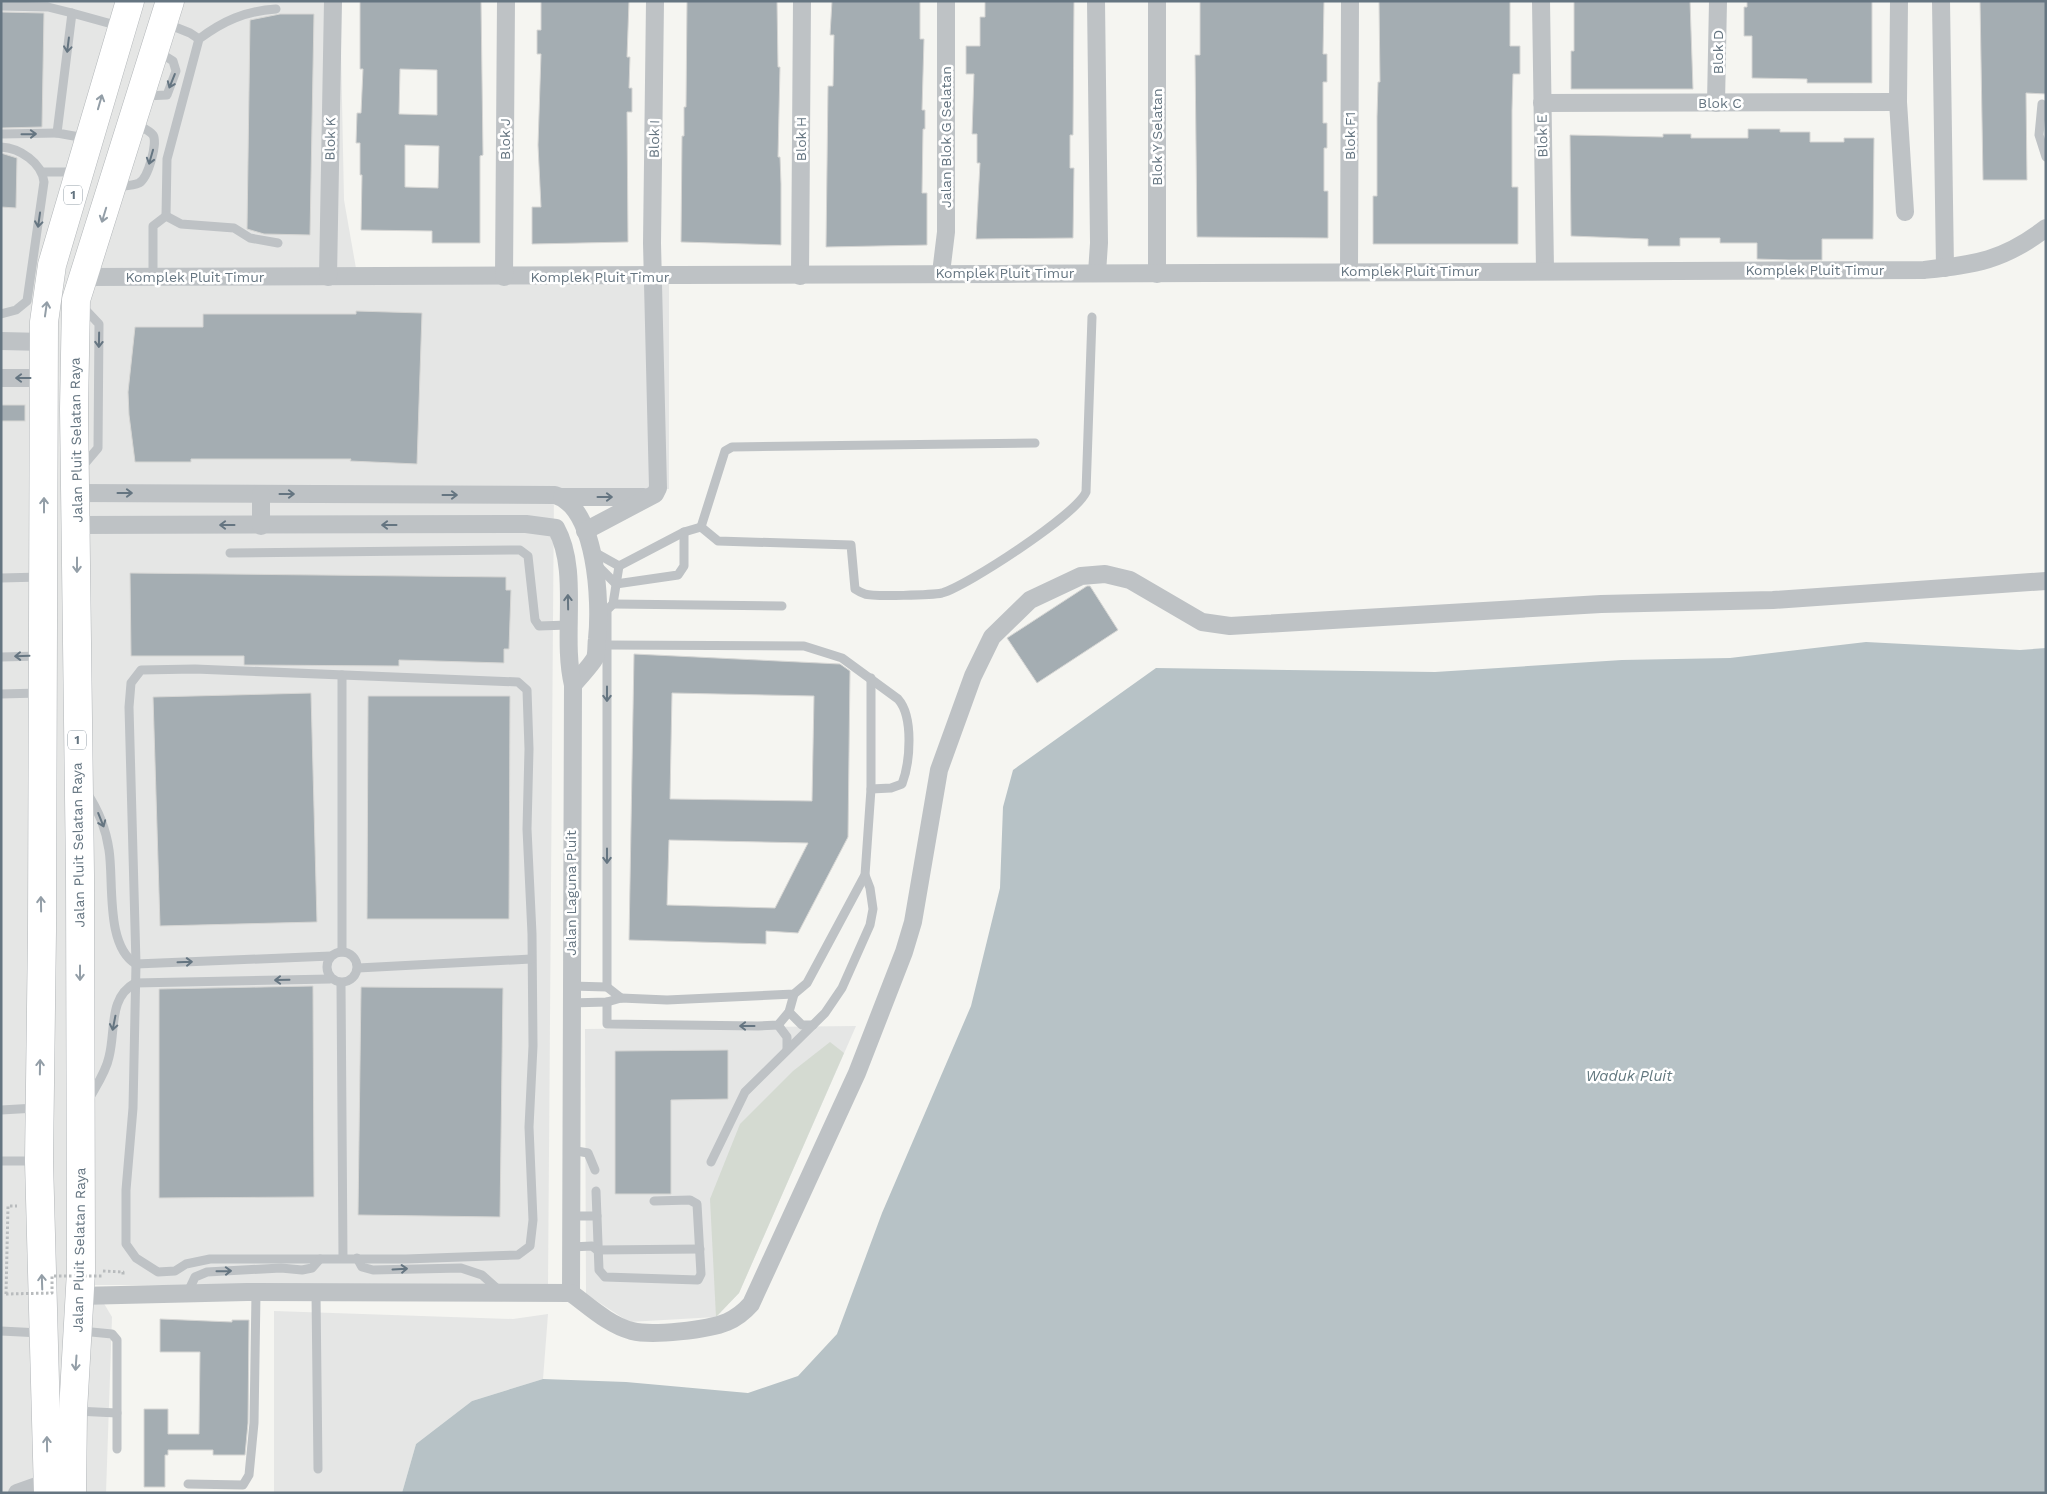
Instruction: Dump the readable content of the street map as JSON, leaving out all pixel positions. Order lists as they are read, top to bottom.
{
  "streets": {
    "highway": ["1", "Jalan Pluit Selatan Raya"],
    "street": [
      "Blok D",
      "Blok C",
      "Blok F1",
      "Blok E",
      "Jalan Blok G Selatan",
      "Blok Y Selatan",
      "Blok K",
      "Blok J",
      "Blok I",
      "Blok H",
      "Komplek Pluit Timur",
      "Jalan Laguna Pluit"
    ]
  },
  "crossings": [
    ["Blok D", "Blok C"],
    ["Blok C", "Blok E"],
    ["Blok F1", "Komplek Pluit Timur"],
    ["Blok E", "Komplek Pluit Timur"],
    ["Jalan Blok G Selatan", "Komplek Pluit Timur"],
    ["Blok Y Selatan", "Komplek Pluit Timur"],
    ["Blok K", "Komplek Pluit Timur"],
    ["Blok J", "Komplek Pluit Timur"],
    ["Blok I", "Komplek Pluit Timur"],
    ["Blok H", "Komplek Pluit Timur"],
    ["Komplek Pluit Timur", "Jalan Pluit Selatan Raya"]
  ],
  "water": ["Waduk Pluit"]
}
